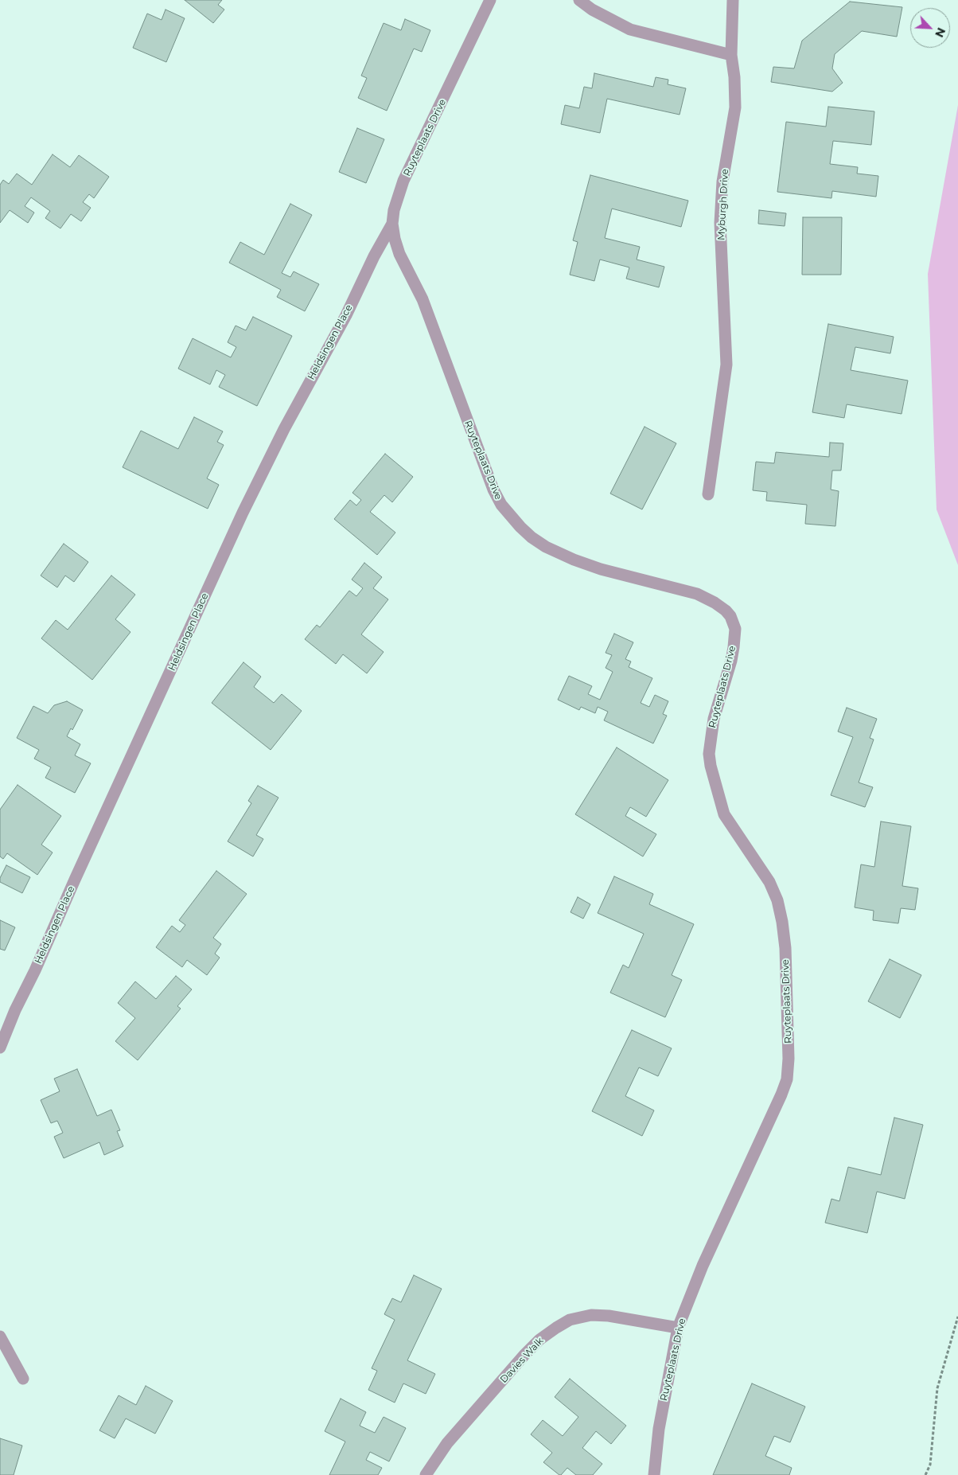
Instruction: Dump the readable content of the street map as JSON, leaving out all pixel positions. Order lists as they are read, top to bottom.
{
  "streets": {
    "street": [
      "Ruyteplaats Drive",
      "Myburgh Drive",
      "Heldsingen Place",
      "Davies Walk"
    ]
  },
  "crossings": [
    ["Ruyteplaats Drive", "Heldsingen Place"],
    ["Ruyteplaats Drive", "Davies Walk"]
  ],
  "north": "bottom right"
}
